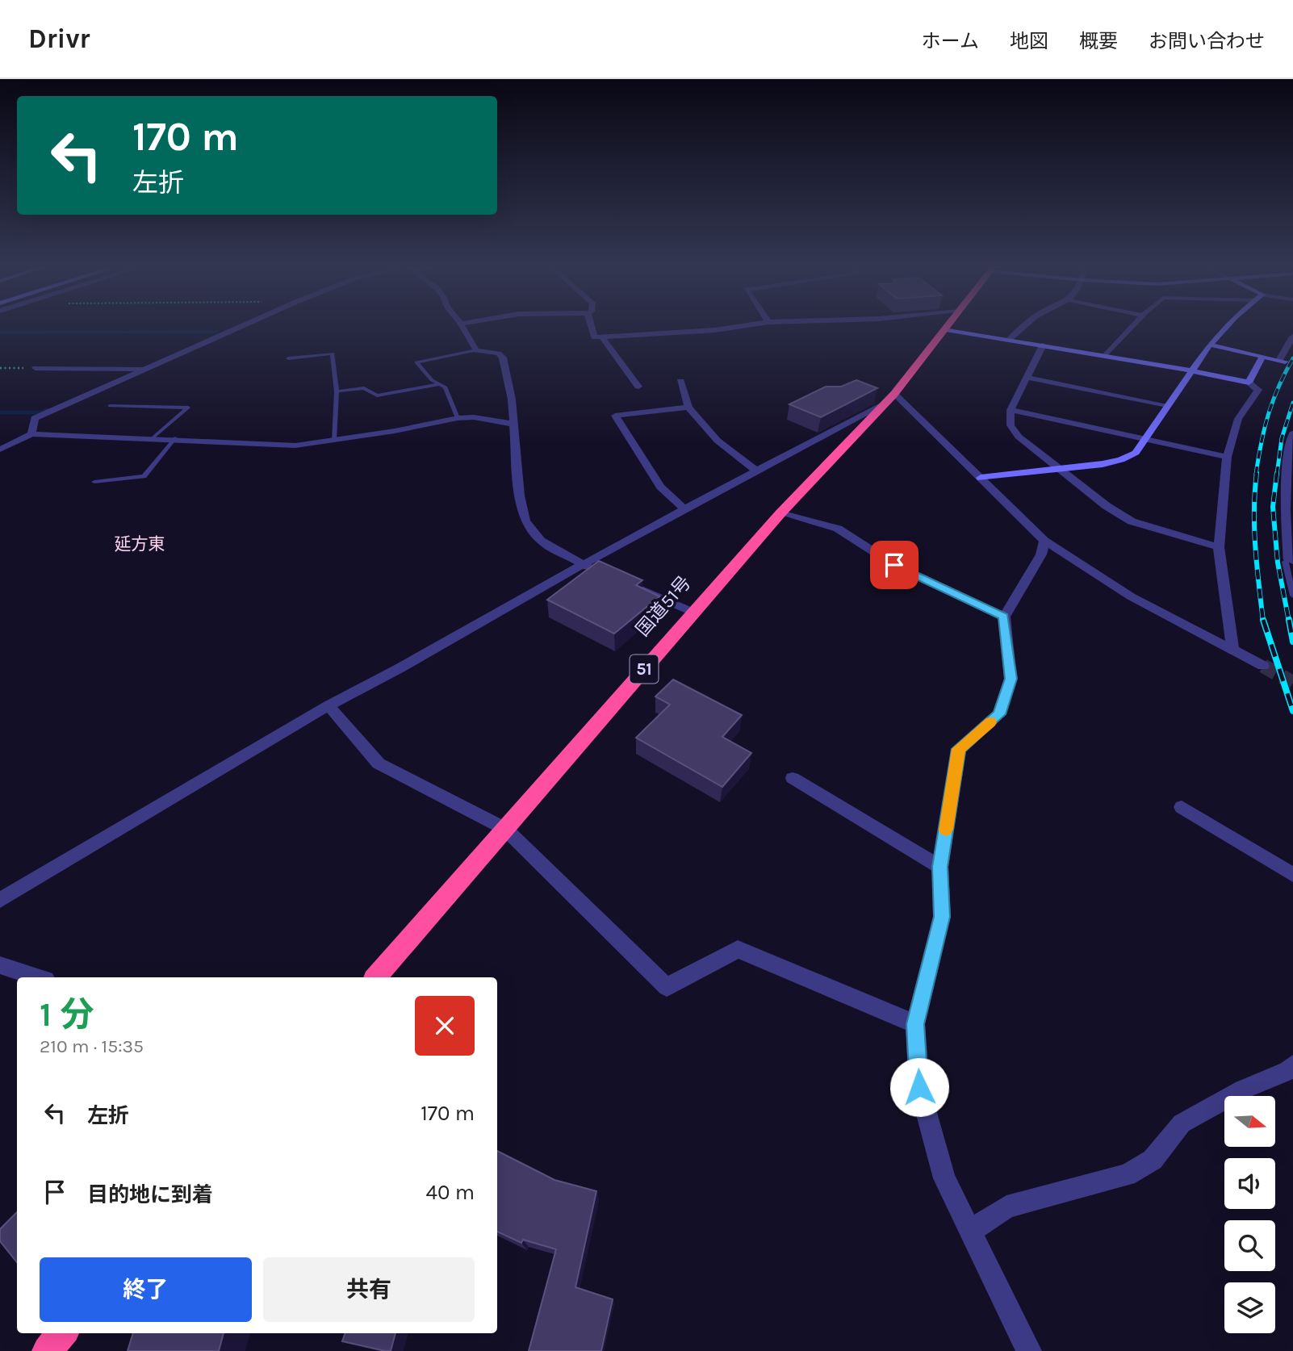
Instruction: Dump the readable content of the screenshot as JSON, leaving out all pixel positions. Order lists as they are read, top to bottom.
{
  "streets": {
    "highway": ["国道51号", "51"]
  },
  "districts": ["延方東"],
  "north": "right",
  "page": {
    "header": "Drivr",
    "nav": [
      "ホーム",
      "地図",
      "概要",
      "お問い合わせ"
    ],
    "turn": ["170 m", "左折"],
    "heading": ["1 分", "210 m · 15:35"],
    "list": [
      {
        "name": "左折",
        "value": "170 m"
      },
      {
        "name": "目的地に到着",
        "value": "40 m"
      }
    ],
    "buttons": ["終了", "共有"]
  }
}
